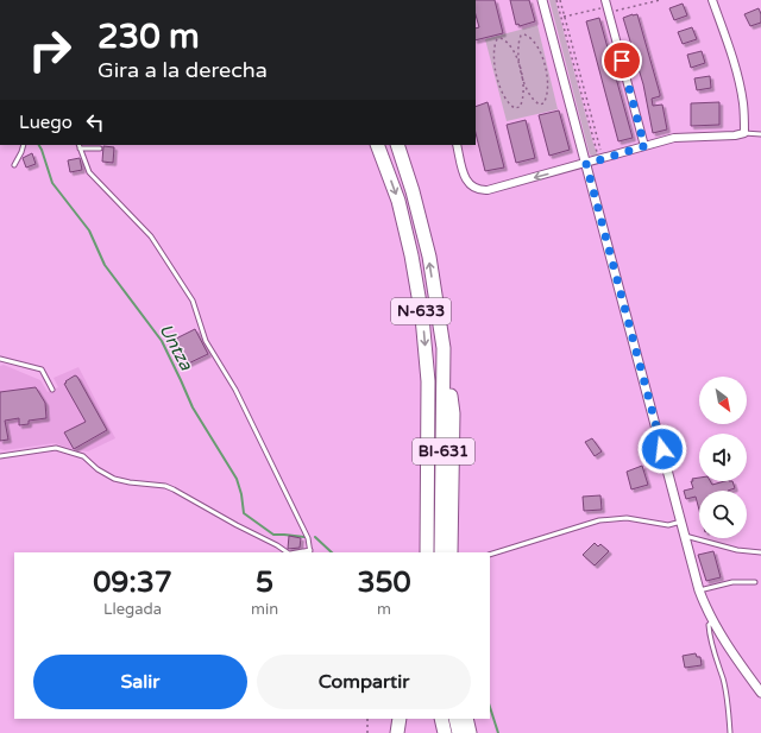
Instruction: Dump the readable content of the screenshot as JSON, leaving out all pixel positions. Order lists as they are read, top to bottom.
{
  "streets": {
    "highway": ["N-633", "BI-631"]
  },
  "crossings": [
    ["N-633", "BI-631"]
  ],
  "water": ["Untza"],
  "north": "bottom right",
  "page": {
    "turn": ["230 m", "Gira a la derecha"],
    "then": "Luego",
    "eta": [
      "09:37",
      "Llegada",
      "5",
      "min",
      "350",
      "m"
    ],
    "buttons": ["Salir", "Compartir"]
  }
}
